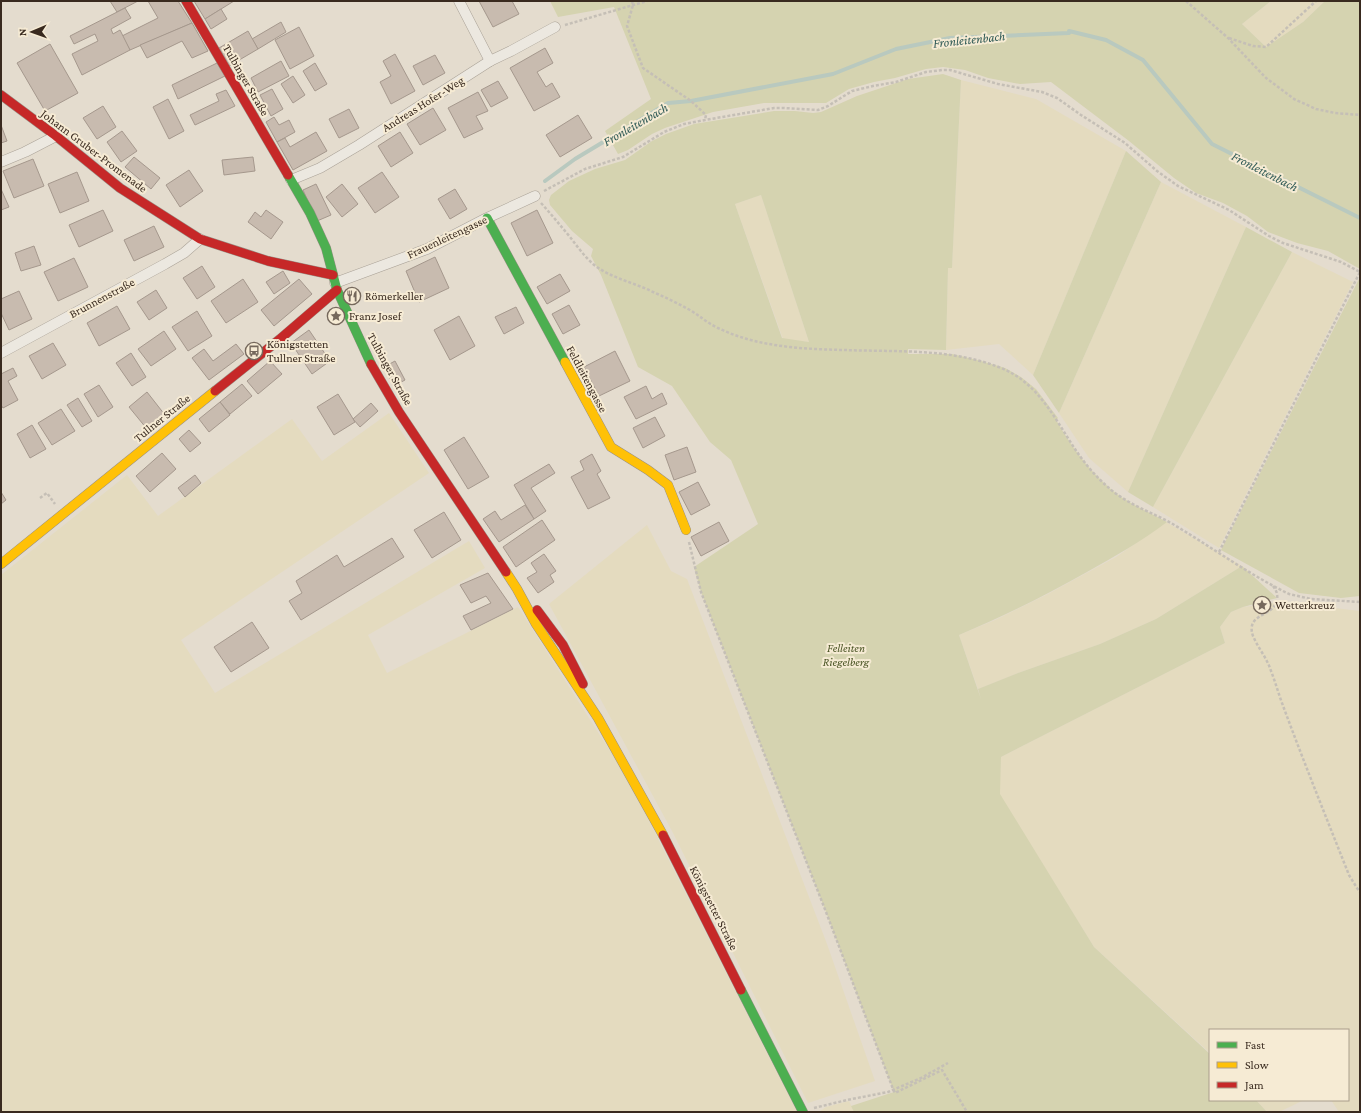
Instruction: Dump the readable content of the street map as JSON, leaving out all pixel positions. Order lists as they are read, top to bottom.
{
  "streets": {
    "main road": [
      "Tulbinger Straße",
      "Johann Gruber-Promenade",
      "Feldleitengasse",
      "Tullner Straße",
      "Königstetter Straße"
    ],
    "street": ["Andreas Hofer-Weg", "Frauenleitengasse", "Brunnenstraße"]
  },
  "crossings": [
    ["Tulbinger Straße", "Andreas Hofer-Weg"],
    ["Tulbinger Straße", "Johann Gruber-Promenade"],
    ["Tulbinger Straße", "Frauenleitengasse"],
    ["Tulbinger Straße", "Tullner Straße"],
    ["Tulbinger Straße", "Königstetter Straße"],
    ["Johann Gruber-Promenade", "Frauenleitengasse"],
    ["Johann Gruber-Promenade", "Brunnenstraße"],
    ["Johann Gruber-Promenade", "Tullner Straße"],
    ["Frauenleitengasse", "Feldleitengasse"],
    ["Frauenleitengasse", "Tullner Straße"]
  ],
  "water": ["Fronleitenbach"],
  "parks": ["Felleiten Riegelberg"],
  "places": {
    "restaurant": ["Römerkeller"],
    "place": ["Franz Josef", "Wetterkreuz"],
    "bus stop": ["Königstetten Tullner Straße"]
  },
  "legend": ["Fast", "Slow", "Jam"],
  "north": "left"
}
